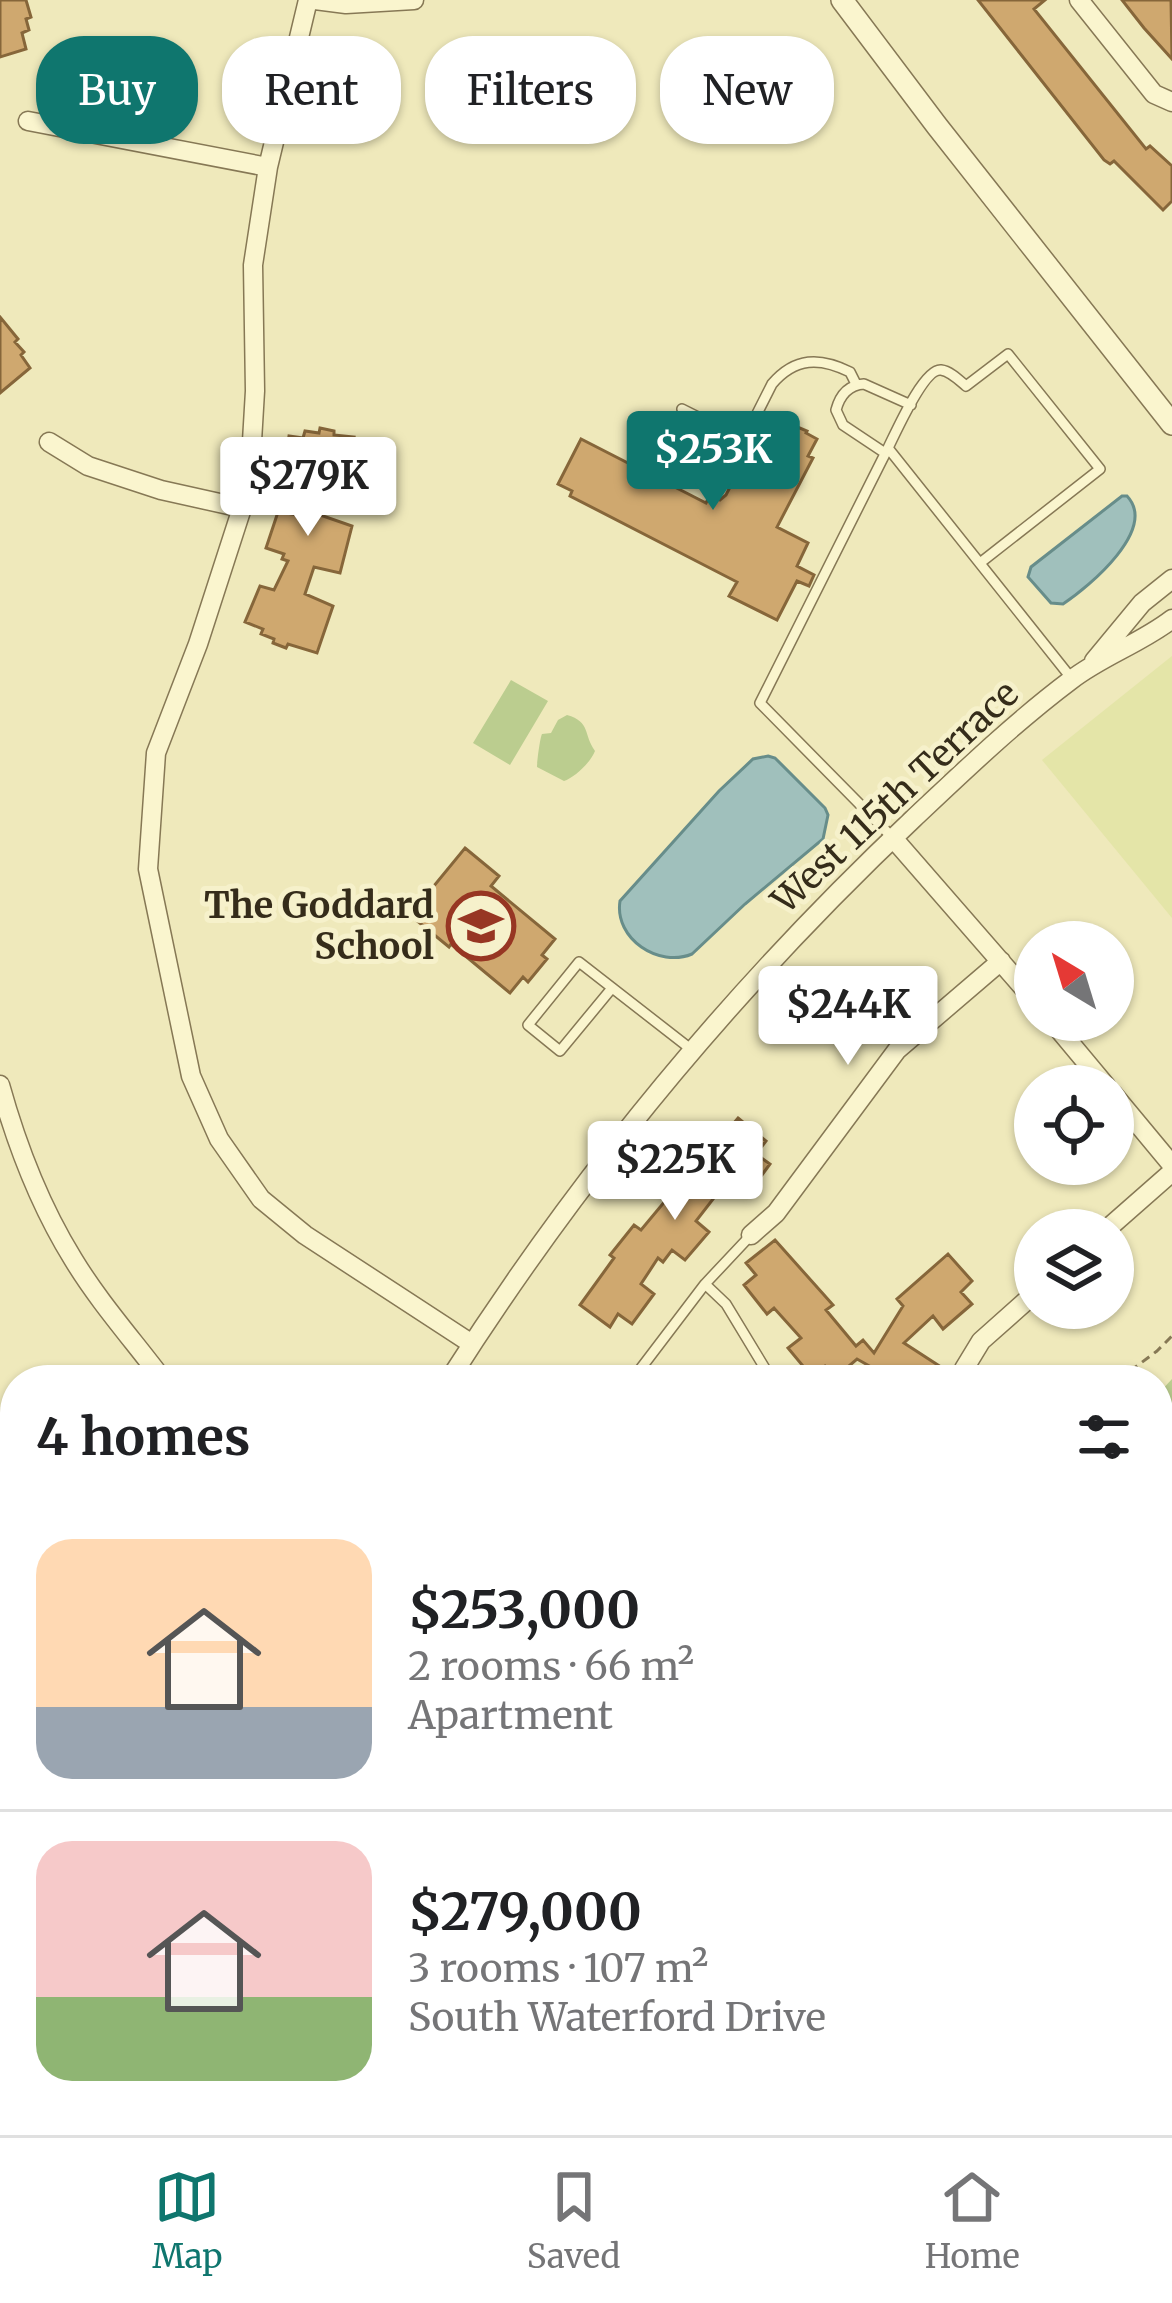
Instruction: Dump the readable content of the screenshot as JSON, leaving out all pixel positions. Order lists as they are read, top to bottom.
{
  "streets": {
    "street": ["West 115th Terrace"]
  },
  "places": {
    "school or university": ["The Goddard School"]
  },
  "north": "top left",
  "page": {
    "chip": [
      "Buy",
      "Rent",
      "Filters",
      "New"
    ],
    "price": [
      "$253K",
      "$279K",
      "$244K",
      "$225K"
    ],
    "heading": "4 homes",
    "list": [
      {
        "name": "$253,000",
        "note": "2 rooms · 66 m² · Apartment"
      },
      {
        "name": "$279,000",
        "note": "3 rooms · 107 m² · South Waterford Drive"
      }
    ],
    "tabs": ["Map", "Saved", "Home"]
  }
}
